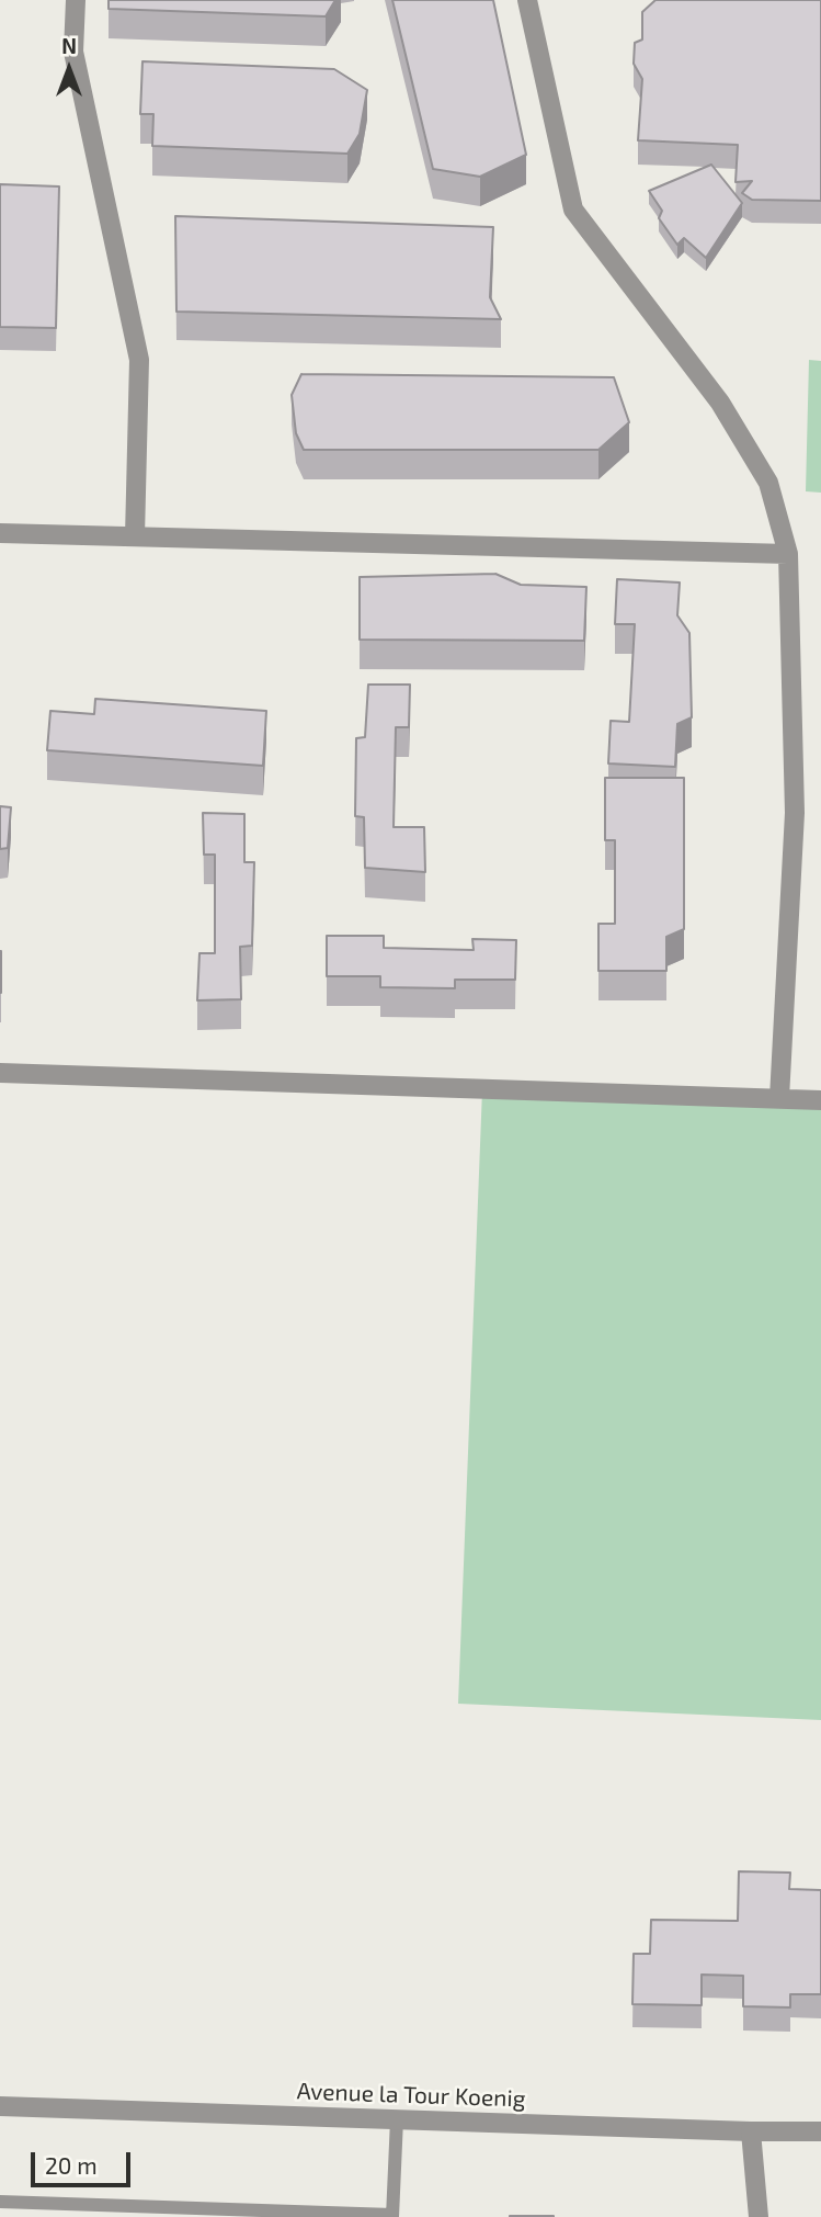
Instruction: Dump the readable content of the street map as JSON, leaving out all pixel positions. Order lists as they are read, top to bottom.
{
  "streets": {
    "street": ["Avenue la Tour Koenig"]
  },
  "scale_bar": "20 m",
  "north": "top"
}
